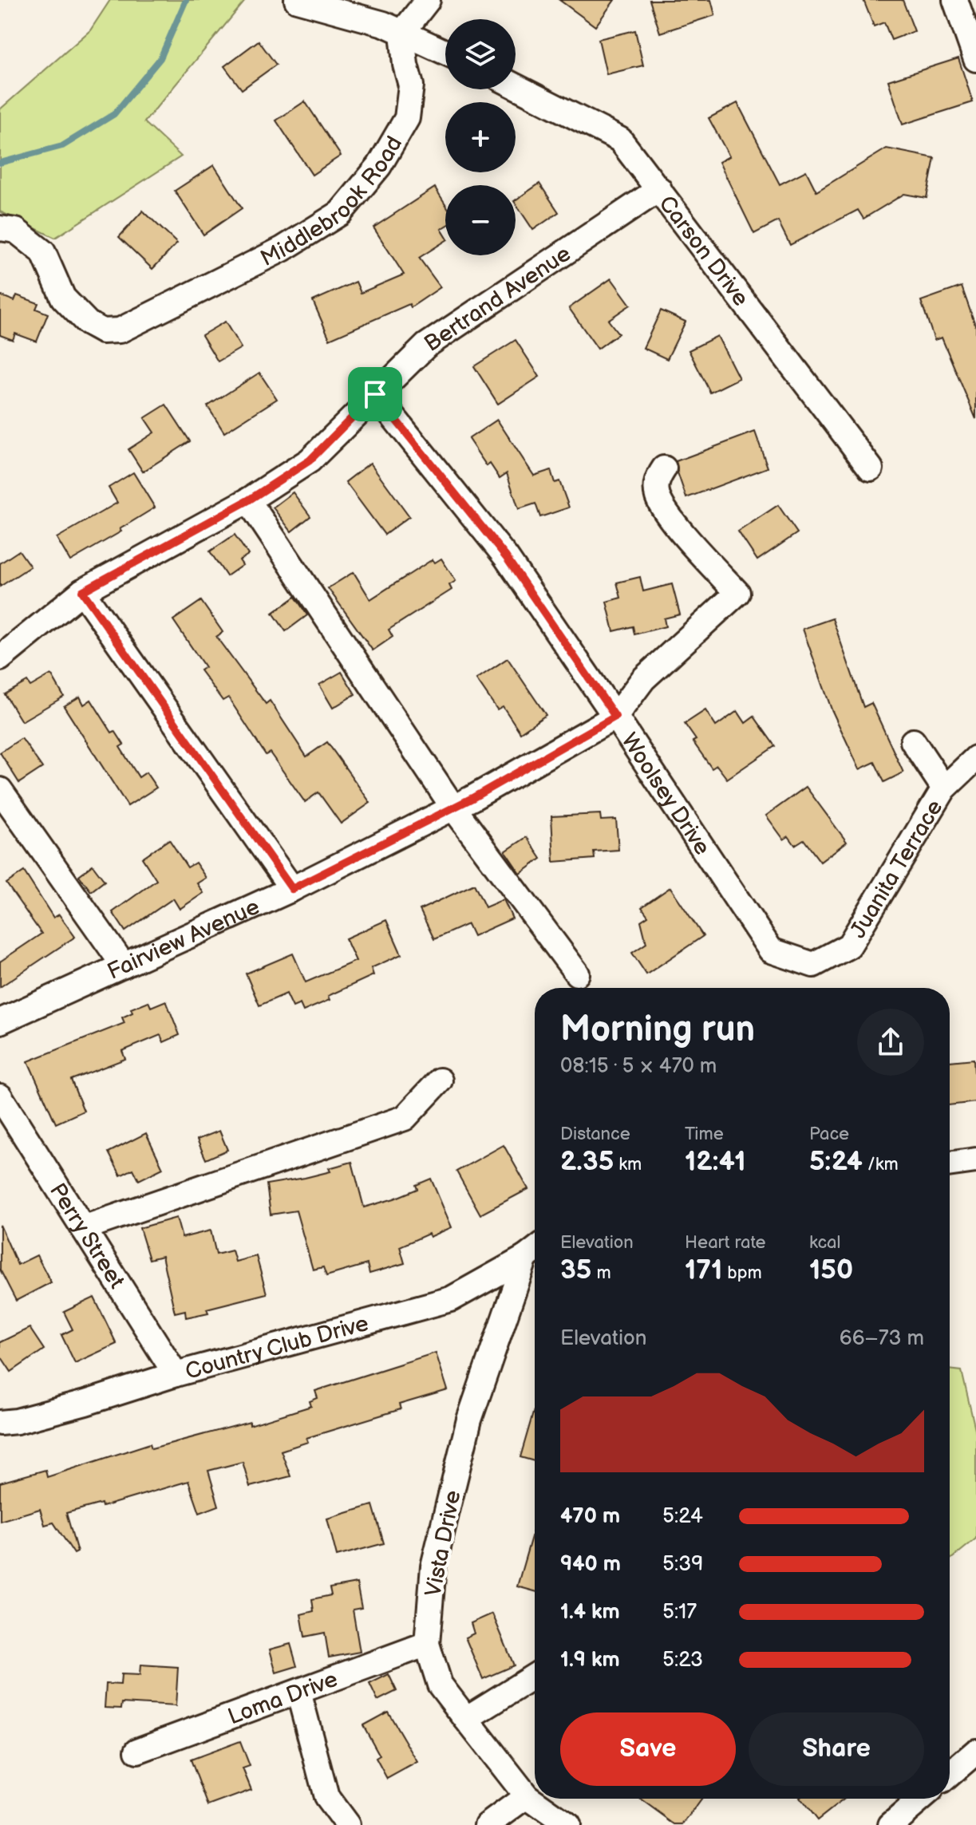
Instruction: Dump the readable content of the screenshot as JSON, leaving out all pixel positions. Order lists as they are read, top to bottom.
{
  "streets": {
    "street": [
      "Middlebrook Road",
      "Carson Drive",
      "Bertrand Avenue",
      "Woolsey Drive",
      "Juanita Terrace",
      "Fairview Avenue",
      "Perry Street",
      "Country Club Drive",
      "Vista Drive",
      "Loma Drive"
    ]
  },
  "crossings": [
    ["Carson Drive", "Bertrand Avenue"],
    ["Bertrand Avenue", "Woolsey Drive"],
    ["Woolsey Drive", "Juanita Terrace"],
    ["Woolsey Drive", "Fairview Avenue"],
    ["Perry Street", "Country Club Drive"],
    ["Country Club Drive", "Vista Drive"],
    ["Vista Drive", "Loma Drive"]
  ],
  "page": {
    "map_buttons": ["+", "−"],
    "heading": ["Morning run", "08:15 · 5 × 470 m"],
    "stats": [
      ["Distance", "2.35 km"],
      ["Time", "12:41"],
      ["Pace", "5:24 /km"],
      ["Elevation", "35 m"],
      ["Heart rate", "171 bpm"],
      ["kcal", "150"]
    ],
    "chart": ["Elevation", "66–73 m"],
    "list": [
      {
        "name": "470 m",
        "note": "5:24"
      },
      {
        "name": "940 m",
        "note": "5:39"
      },
      {
        "name": "1.4 km",
        "note": "5:17"
      },
      {
        "name": "1.9 km",
        "note": "5:23"
      }
    ],
    "buttons": ["Save", "Share"]
  }
}
